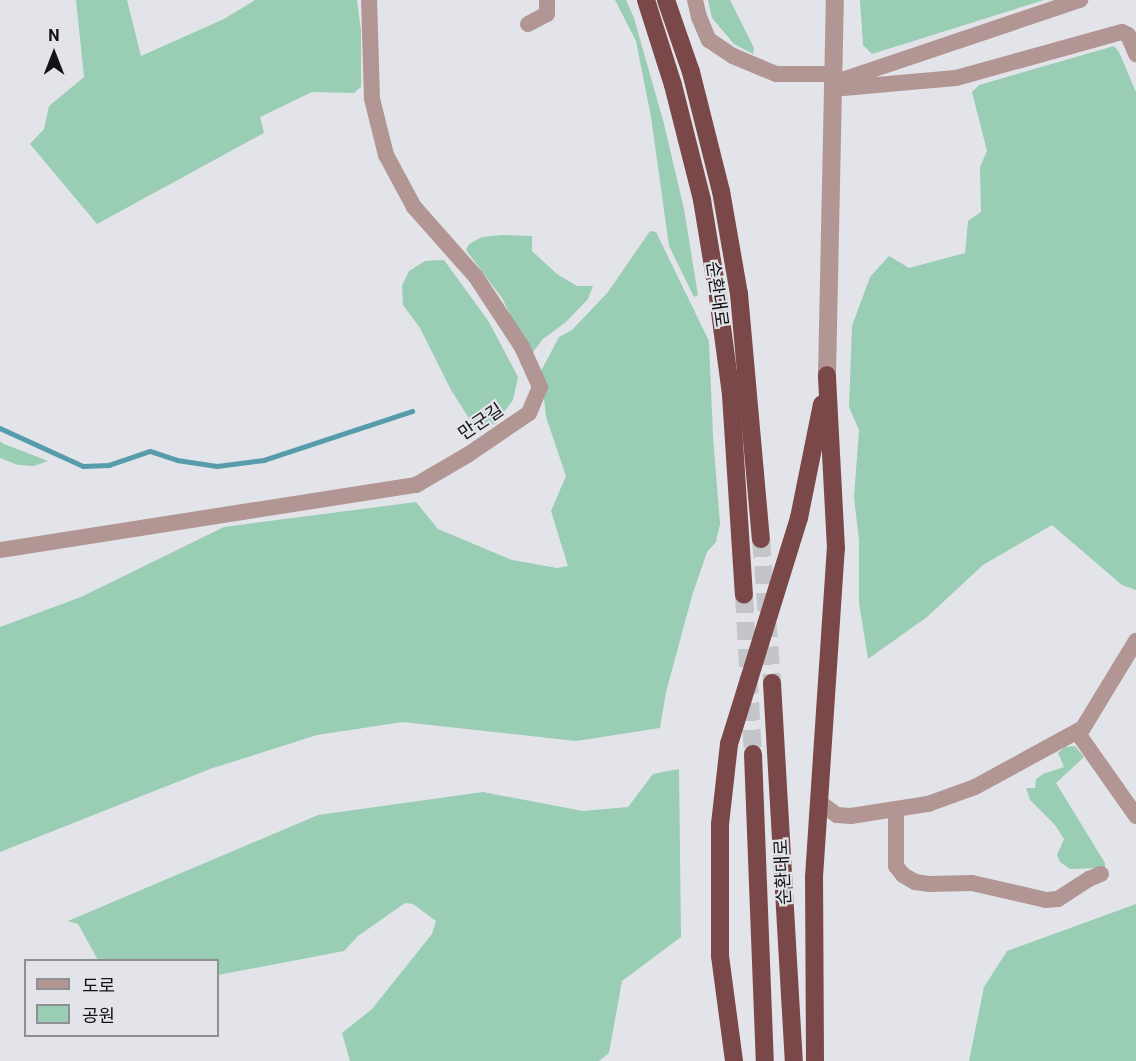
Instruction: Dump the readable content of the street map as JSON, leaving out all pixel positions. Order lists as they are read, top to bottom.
{
  "streets": {
    "highway": ["순환대로"],
    "street": ["만군길"]
  },
  "legend": ["도로", "공원"],
  "north": "top"
}
